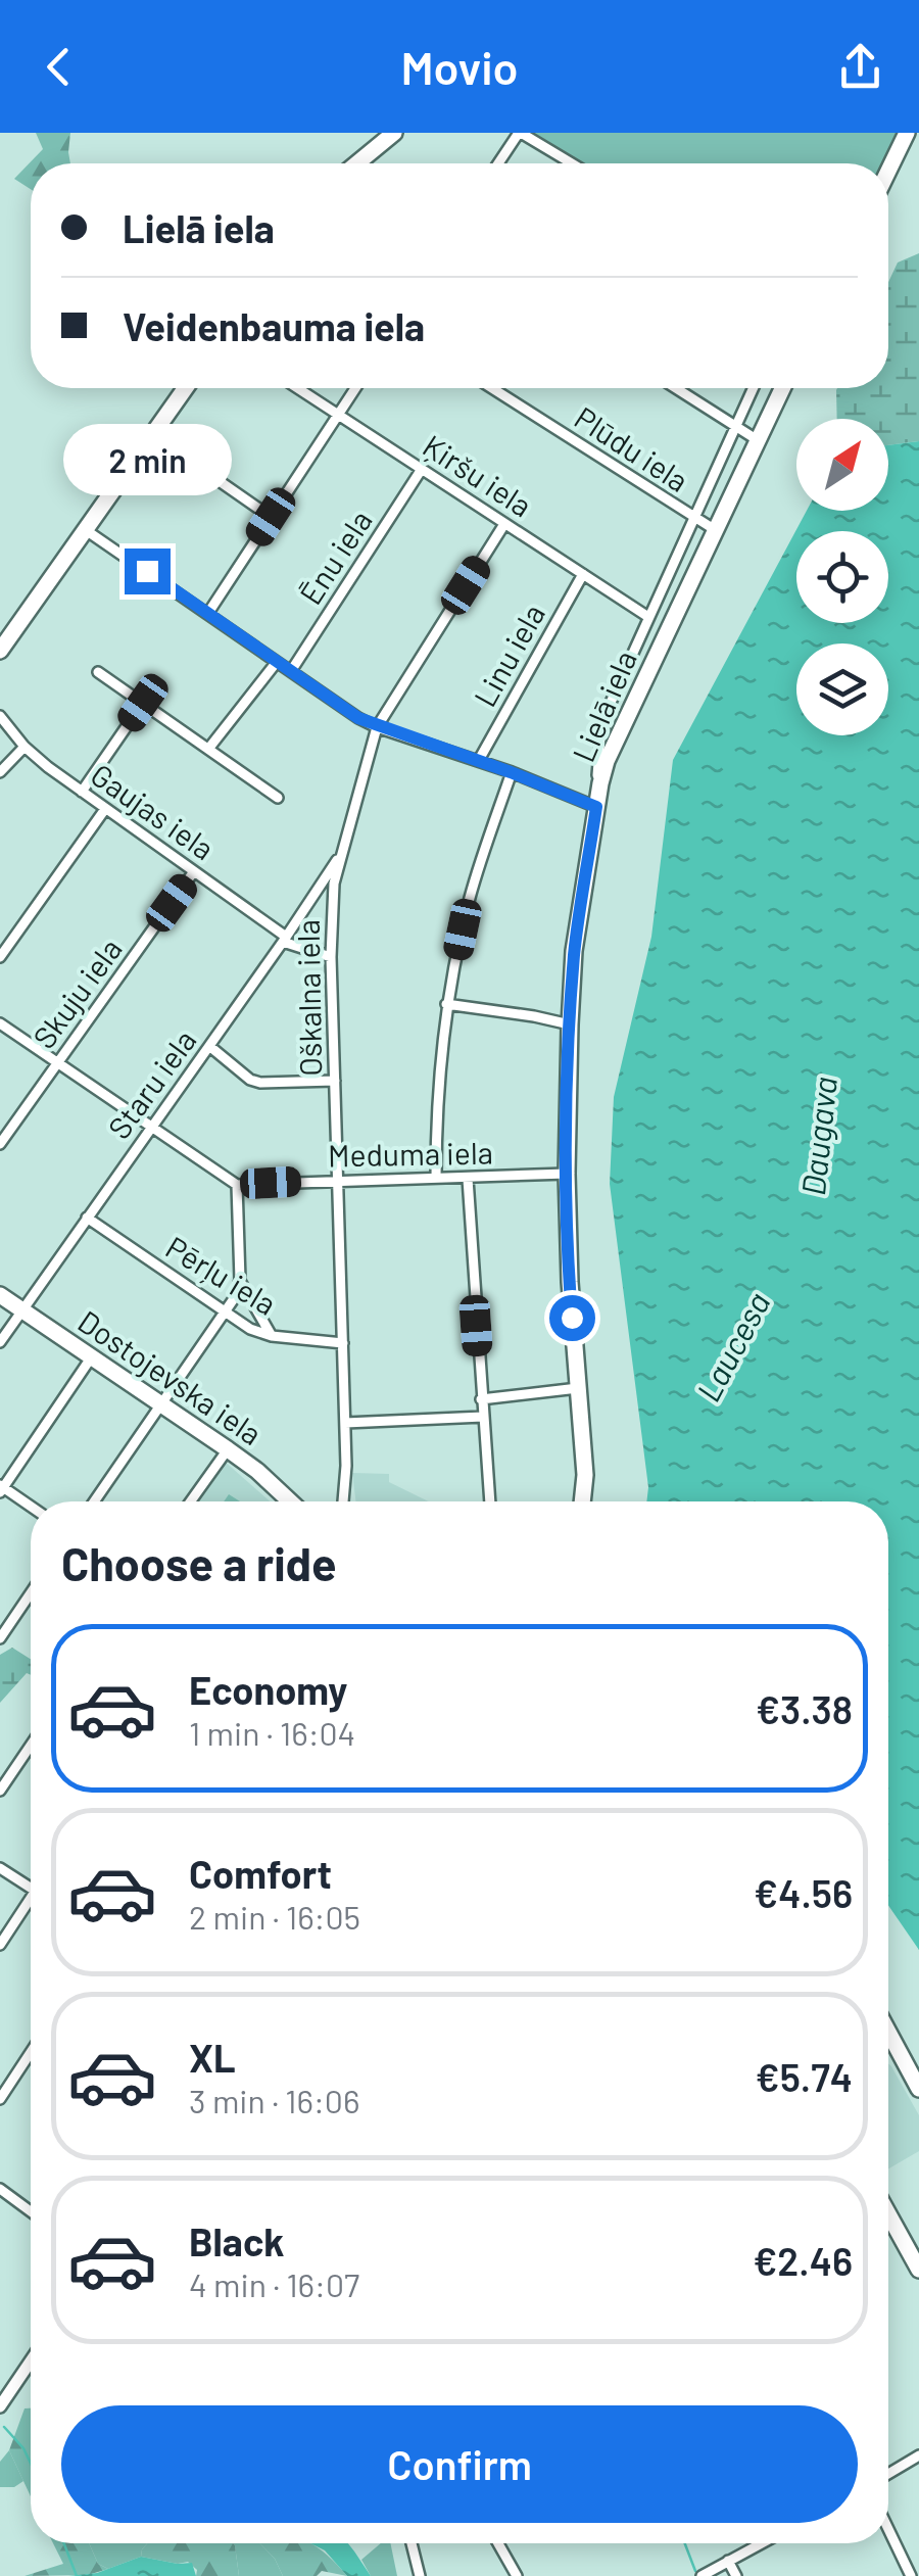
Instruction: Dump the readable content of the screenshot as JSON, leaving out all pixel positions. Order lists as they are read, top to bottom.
{
  "streets": {
    "main road": ["Lielā iela", "Dostojevska iela"],
    "street": [
      "Plūdu iela",
      "Ķiršu iela",
      "Ēnu iela",
      "Linu iela",
      "Gaujas iela",
      "Skuju iela",
      "Oškalna iela",
      "Staru iela",
      "Meduma iela",
      "Pērļu iela"
    ]
  },
  "crossings": [
    ["Plūdu iela", "Lielā iela"],
    ["Ķiršu iela", "Ēnu iela"],
    ["Ķiršu iela", "Linu iela"],
    ["Ķiršu iela", "Oškalna iela"],
    ["Lielā iela", "Meduma iela"],
    ["Gaujas iela", "Skuju iela"],
    ["Gaujas iela", "Oškalna iela"],
    ["Gaujas iela", "Staru iela"],
    ["Oškalna iela", "Staru iela"],
    ["Oškalna iela", "Meduma iela"],
    ["Oškalna iela", "Pērļu iela"],
    ["Staru iela", "Pērļu iela"],
    ["Staru iela", "Dostojevska iela"]
  ],
  "water": ["Daugava", "Laucesa"],
  "north": "top right",
  "page": {
    "header": "Movio",
    "banner": ["Lielā iela", "Veidenbauma iela"],
    "bubble": "2 min",
    "heading": "Choose a ride",
    "list": [
      {
        "name": "Economy",
        "note": "1 min · 16:04",
        "value": "€3.38"
      },
      {
        "name": "Comfort",
        "note": "2 min · 16:05",
        "value": "€4.56"
      },
      {
        "name": "XL",
        "note": "3 min · 16:06",
        "value": "€5.74"
      },
      {
        "name": "Black",
        "note": "4 min · 16:07",
        "value": "€2.46"
      }
    ],
    "buttons": "Confirm"
  }
}
